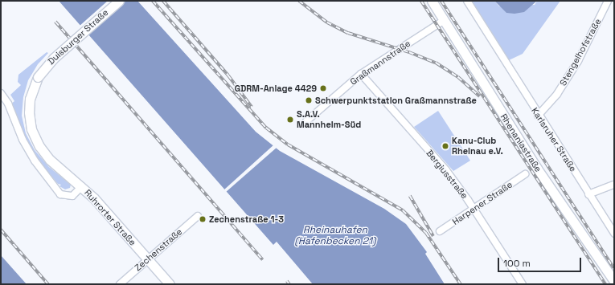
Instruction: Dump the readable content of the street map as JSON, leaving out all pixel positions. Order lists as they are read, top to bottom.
{
  "streets": {
    "street": [
      "Duisburger Straße",
      "Stengelhofstraße",
      "Graßmannstraße",
      "Karlsruher Straße",
      "Rhenaniastraße",
      "Bergiusstraße",
      "Harpener Straße",
      "Ruhrorter Straße",
      "Zechenstraße"
    ]
  },
  "crossings": [
    ["Duisburger Straße", "Ruhrorter Straße"],
    ["Stengelhofstraße", "Karlsruher Straße"],
    ["Graßmannstraße", "Rhenaniastraße"],
    ["Graßmannstraße", "Bergiusstraße"],
    ["Bergiusstraße", "Harpener Straße"],
    ["Ruhrorter Straße", "Zechenstraße"]
  ],
  "water": ["Rheinauhafen (Hafenbecken 21)"],
  "places": [
    "GDRM-Anlage 4429",
    "Schwerpunktstation Graßmannstraße",
    "S.A.V. Mannheim-Süd",
    "Kanu-Club Rheinau e.V.",
    "Zechenstraße 1-3"
  ],
  "scale_bar": "100 m"
}
